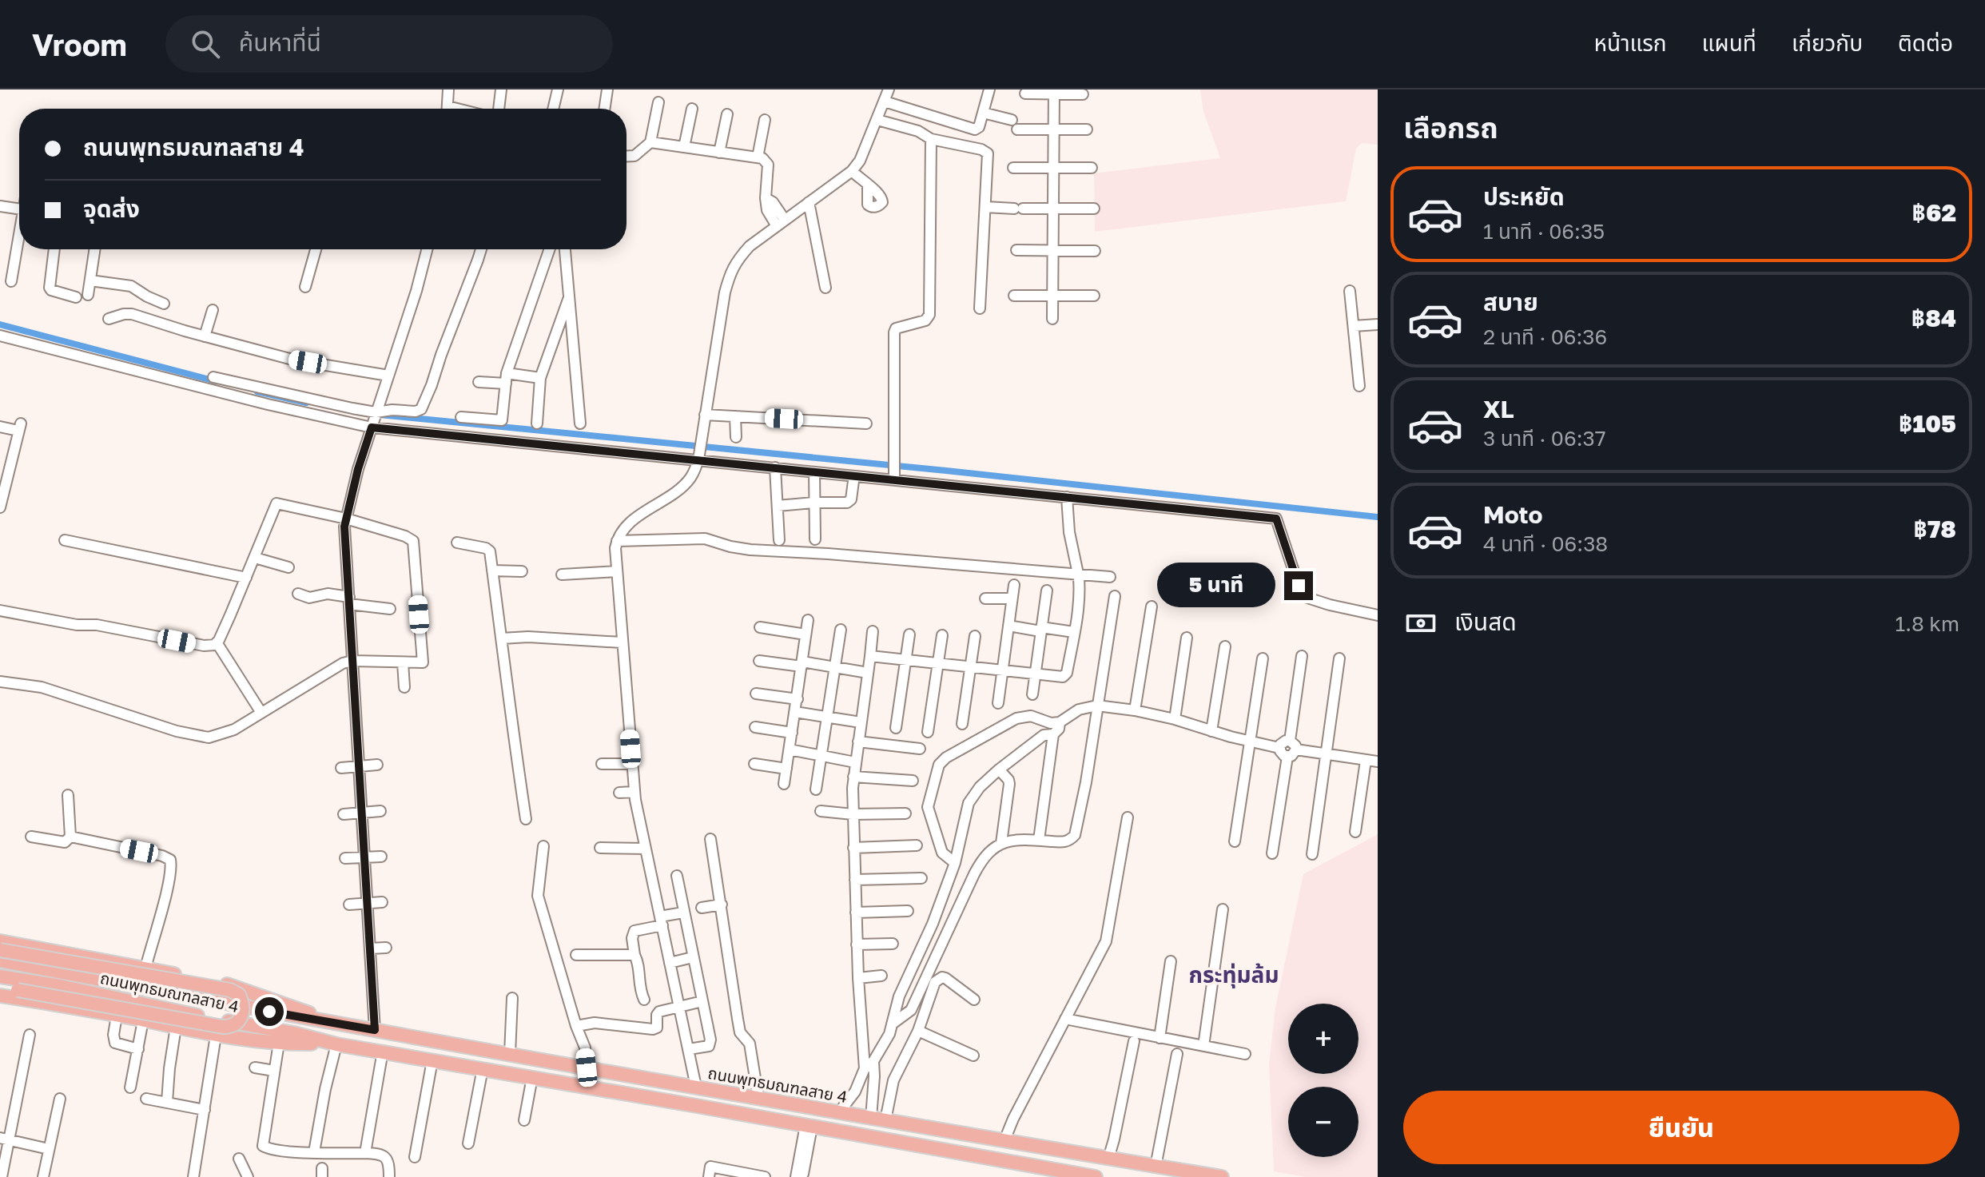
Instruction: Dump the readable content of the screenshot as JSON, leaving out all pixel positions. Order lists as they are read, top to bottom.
{
  "streets": {
    "main road": ["ถนนพุทธมณฑลสาย 4"]
  },
  "districts": ["กระทุ่มล้ม"],
  "page": {
    "header": "Vroom",
    "search": "ค้นหาที่นี่",
    "nav": [
      "หน้าแรก",
      "แผนที่",
      "เกี่ยวกับ",
      "ติดต่อ"
    ],
    "heading": "เลือกรถ",
    "banner": ["ถนนพุทธมณฑลสาย 4", "จุดส่ง"],
    "list": [
      {
        "name": "ประหยัด",
        "note": "1 นาที · 06:35",
        "value": "฿62"
      },
      {
        "name": "สบาย",
        "note": "2 นาที · 06:36",
        "value": "฿84"
      },
      {
        "name": "XL",
        "note": "3 นาที · 06:37",
        "value": "฿105"
      },
      {
        "name": "Moto",
        "note": "4 นาที · 06:38",
        "value": "฿78"
      }
    ],
    "bubble": "5 นาที",
    "pay": ["เงินสด", "1.8 km"],
    "map_buttons": ["+", "−"],
    "buttons": "ยืนยัน"
  }
}
